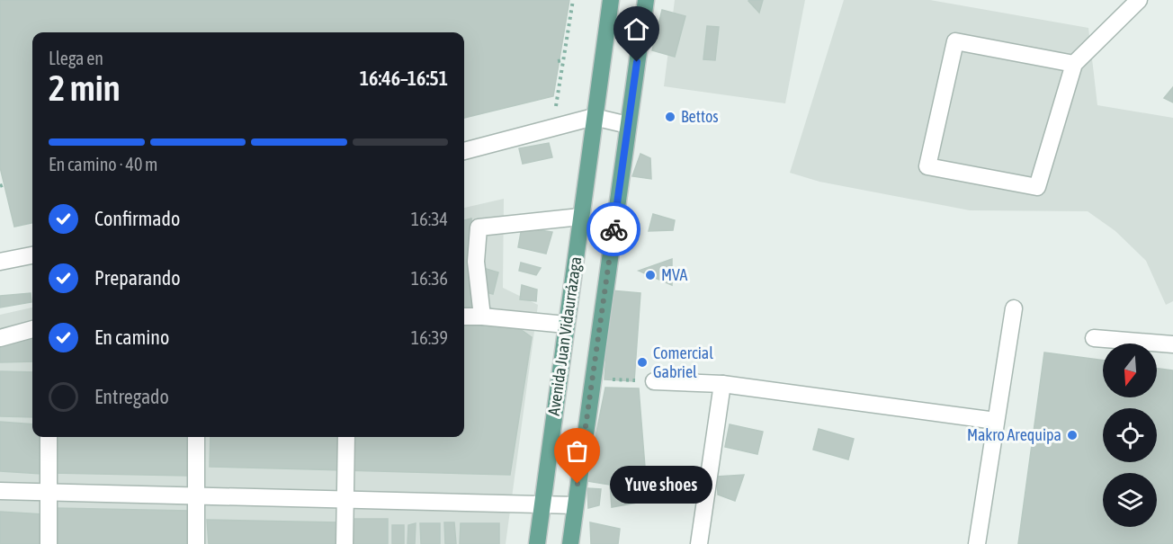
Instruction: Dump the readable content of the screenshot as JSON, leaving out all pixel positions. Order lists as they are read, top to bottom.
{
  "streets": {
    "main road": ["Avenida Juan Vidaurrázaga"]
  },
  "places": [
    "Bettos",
    "MVA",
    "Comercial Gabriel",
    "Makro Arequipa",
    "Yuve shoes"
  ],
  "north": "bottom",
  "page": {
    "heading": ["2 min", "Llega en", "16:46–16:51"],
    "bar": "En camino · 40 m",
    "list": [
      ["Confirmado", "16:34"],
      ["Preparando", "16:36"],
      ["En camino", "16:39"],
      "Entregado"
    ],
    "bubble": "Yuve shoes"
  }
}
